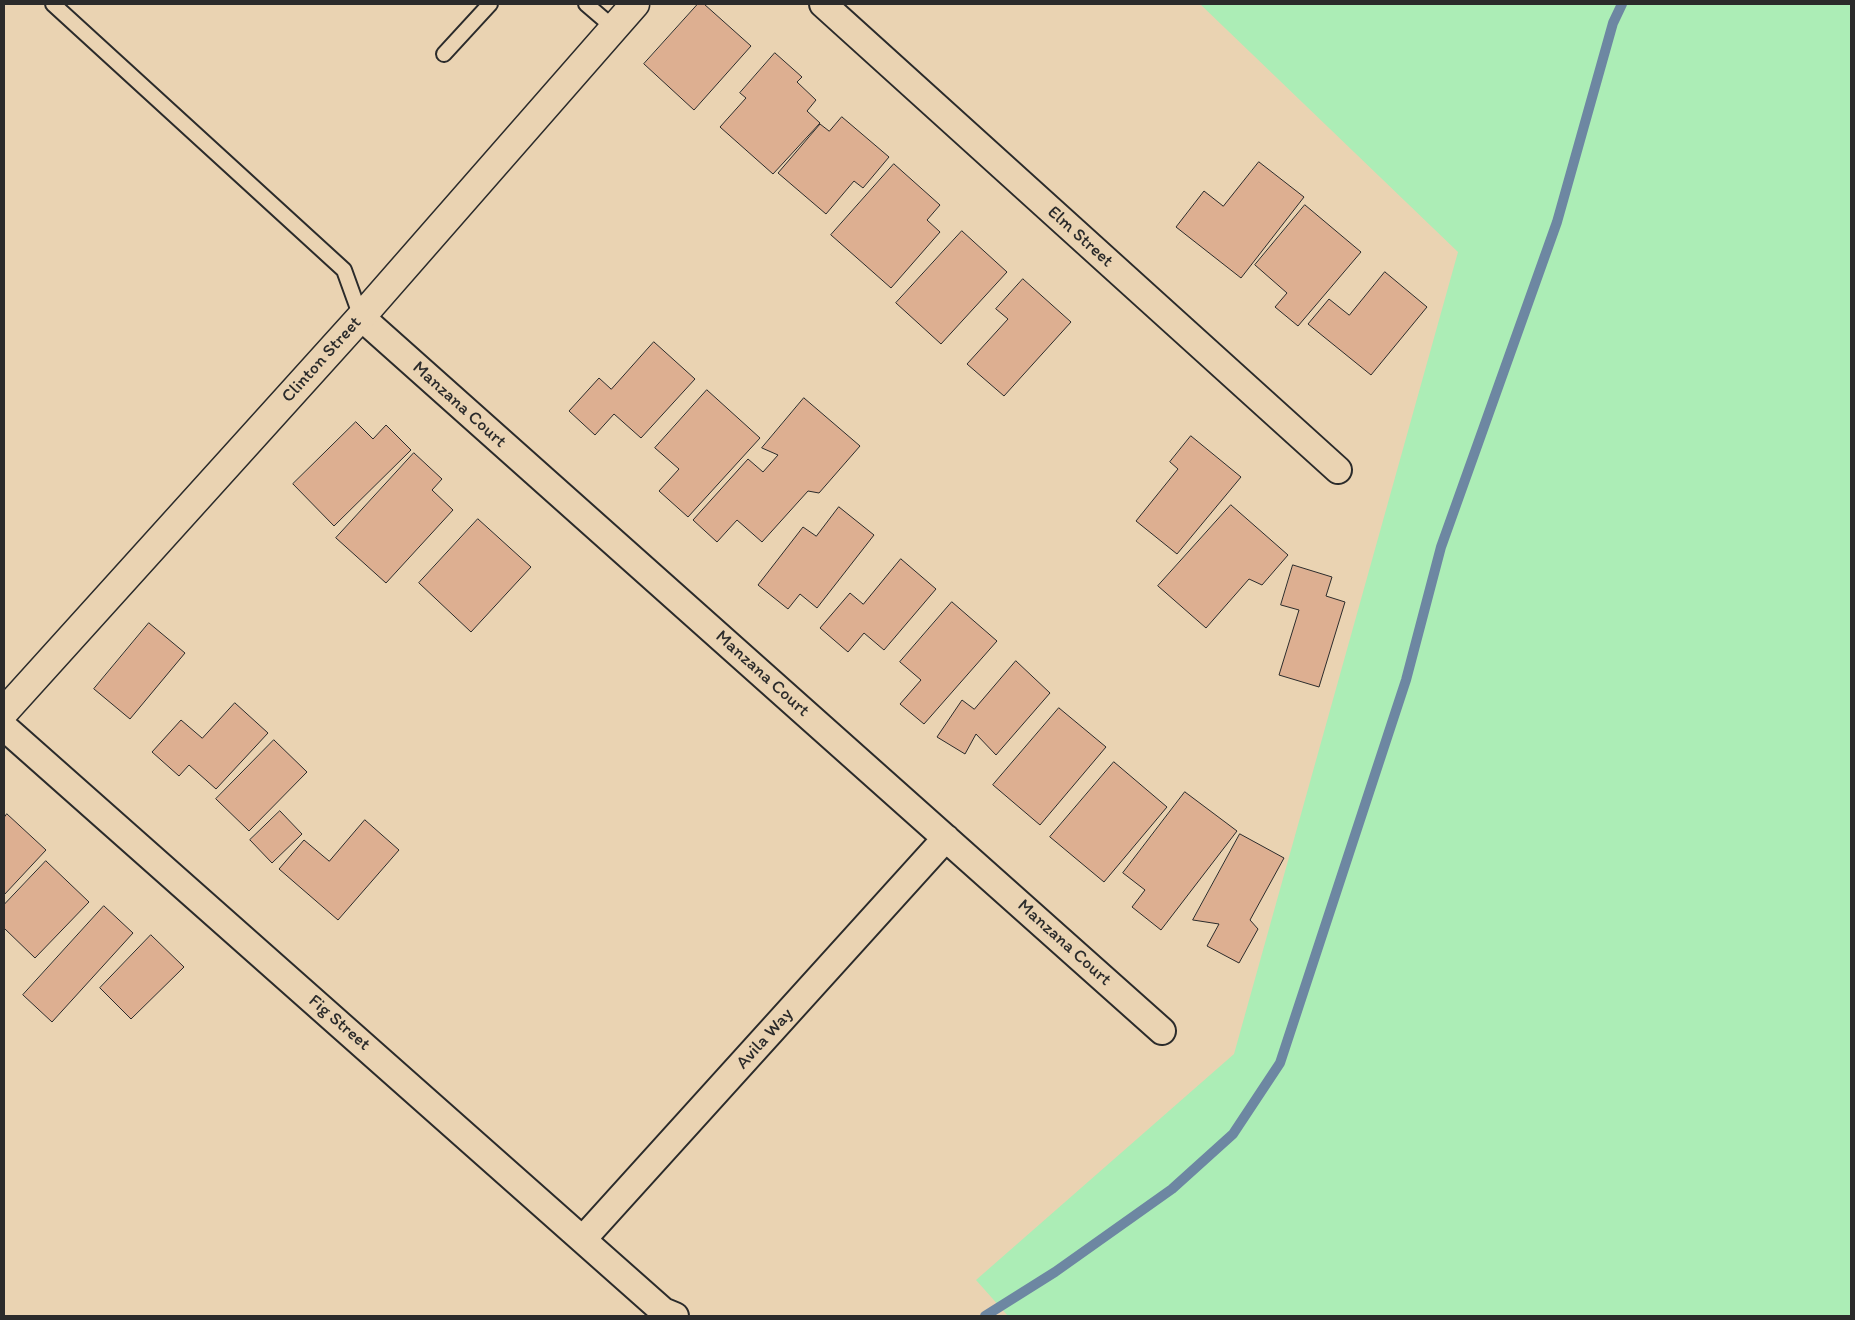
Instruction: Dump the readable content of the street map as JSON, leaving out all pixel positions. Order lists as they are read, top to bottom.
{
  "streets": {
    "street": [
      "Elm Street",
      "Clinton Street",
      "Manzana Court",
      "Fig Street",
      "Avila Way"
    ]
  },
  "crossings": [
    ["Clinton Street", "Manzana Court"],
    ["Manzana Court", "Avila Way"],
    ["Fig Street", "Avila Way"]
  ]
}
